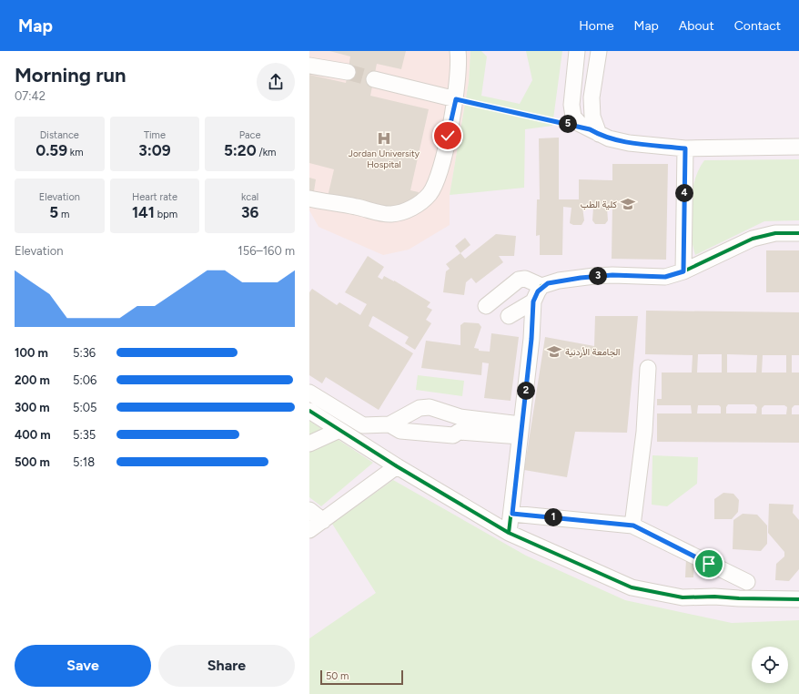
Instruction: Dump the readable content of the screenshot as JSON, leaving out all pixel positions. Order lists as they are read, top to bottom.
{
  "places": {
    "hospital": ["Jordan University Hospital"],
    "school or university": ["كلية الطب", "الجامعة الأردنية"]
  },
  "scale_bar": "50 m",
  "page": {
    "header": "Map",
    "nav": [
      "Home",
      "Map",
      "About",
      "Contact"
    ],
    "heading": ["Morning run", "07:42"],
    "stats": [
      ["Distance", "0.59 km"],
      ["Time", "3:09"],
      ["Pace", "5:20 /km"],
      ["Elevation", "5 m"],
      ["Heart rate", "141 bpm"],
      ["kcal", "36"]
    ],
    "pins": [
      "5",
      "4",
      "3",
      "2",
      "1"
    ],
    "chart": ["Elevation", "156–160 m"],
    "list": [
      {
        "name": "100 m",
        "note": "5:36"
      },
      {
        "name": "200 m",
        "note": "5:06"
      },
      {
        "name": "300 m",
        "note": "5:05"
      },
      {
        "name": "400 m",
        "note": "5:35"
      },
      {
        "name": "500 m",
        "note": "5:18"
      }
    ],
    "buttons": ["Save", "Share"],
    "scale": "50 m"
  }
}
